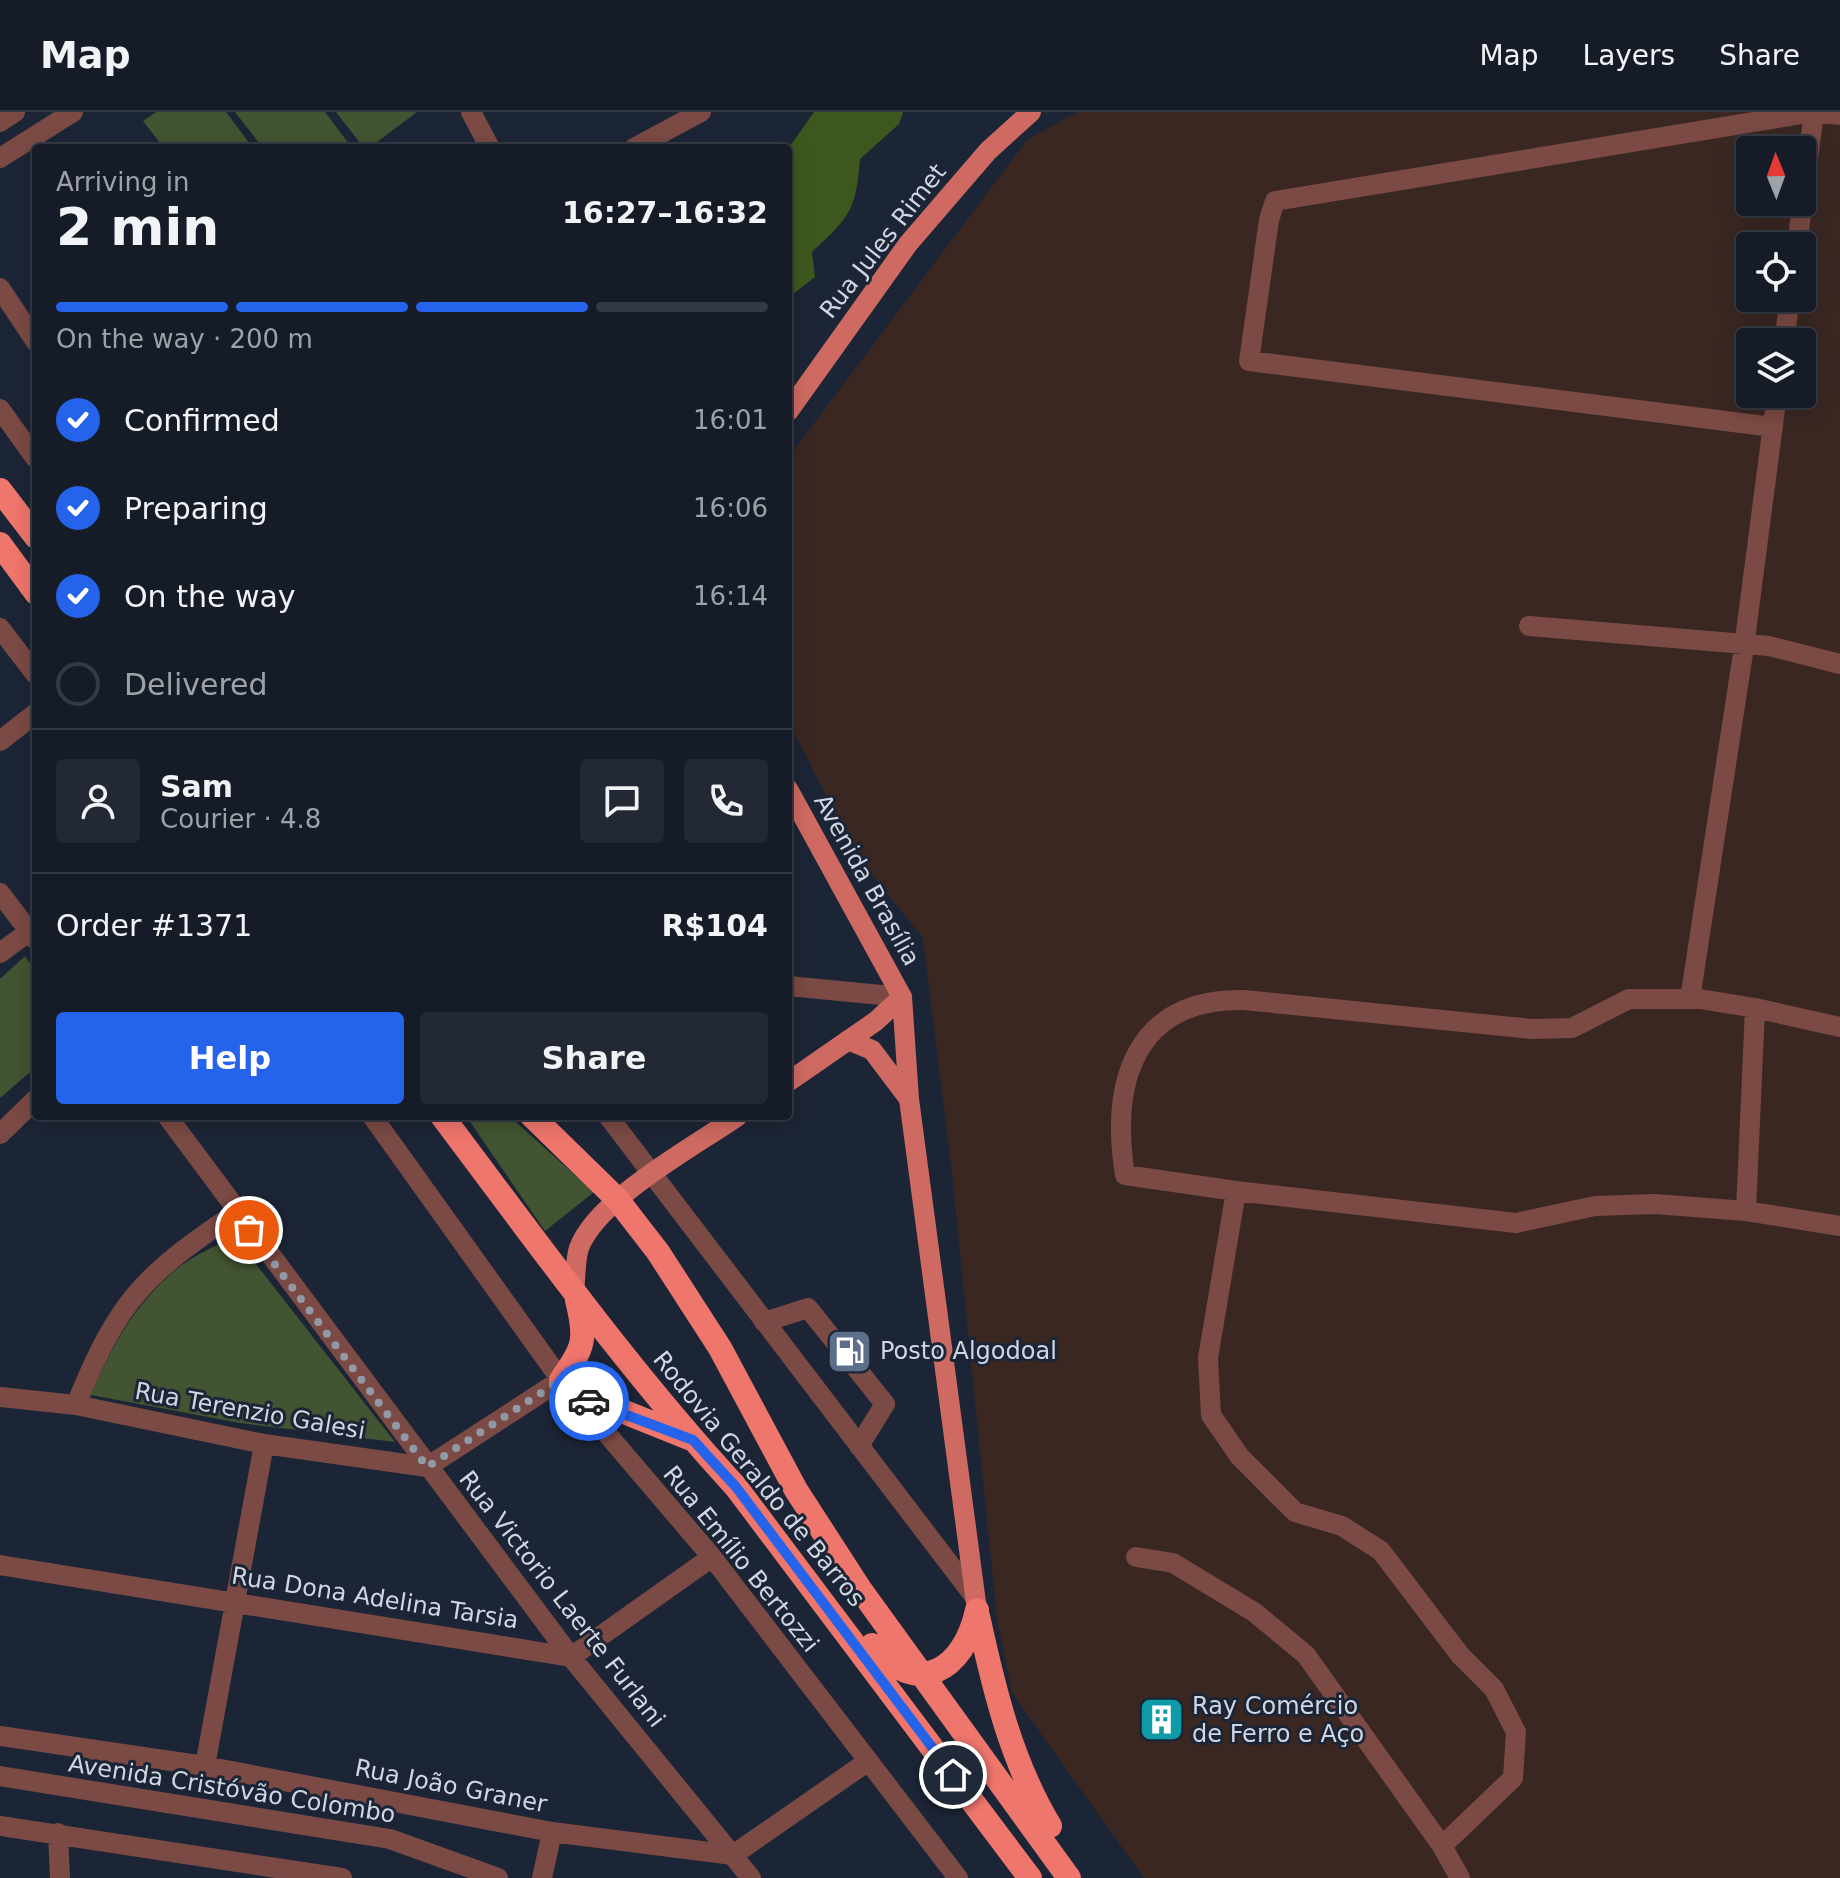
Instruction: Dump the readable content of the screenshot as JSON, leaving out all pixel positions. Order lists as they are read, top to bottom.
{
  "streets": {
    "highway": ["Rodovia Geraldo de Barros"],
    "main road": ["Rua Jules Rimet", "Avenida Brasília"],
    "street": [
      "Rua Terenzio Galesi",
      "Rua Emílio Bertozzi",
      "Rua Dona Adelina Tarsia",
      "Rua Victorio Laerte Furlani",
      "Rua João Graner",
      "Avenida Cristóvão Colombo"
    ]
  },
  "crossings": [
    ["Rua Terenzio Galesi", "Rua Victorio Laerte Furlani"],
    ["Rua Dona Adelina Tarsia", "Rua Victorio Laerte Furlani"],
    ["Rua Victorio Laerte Furlani", "Rua João Graner"]
  ],
  "places": {
    "fuel station": ["Posto Algodoal"],
    "building": ["Ray Comércio de Ferro e Aço"]
  },
  "north": "top",
  "page": {
    "header": "Map",
    "nav": ["Map", "Layers", "Share"],
    "heading": ["2 min", "Arriving in", "16:27–16:32"],
    "panel": [
      "Sam",
      "Courier · 4.8",
      "Order #1371",
      "R$104"
    ],
    "bar": "On the way · 200 m",
    "list": [
      ["Confirmed", "16:01"],
      ["Preparing", "16:06"],
      ["On the way", "16:14"],
      "Delivered"
    ],
    "buttons": ["Help", "Share"]
  }
}
